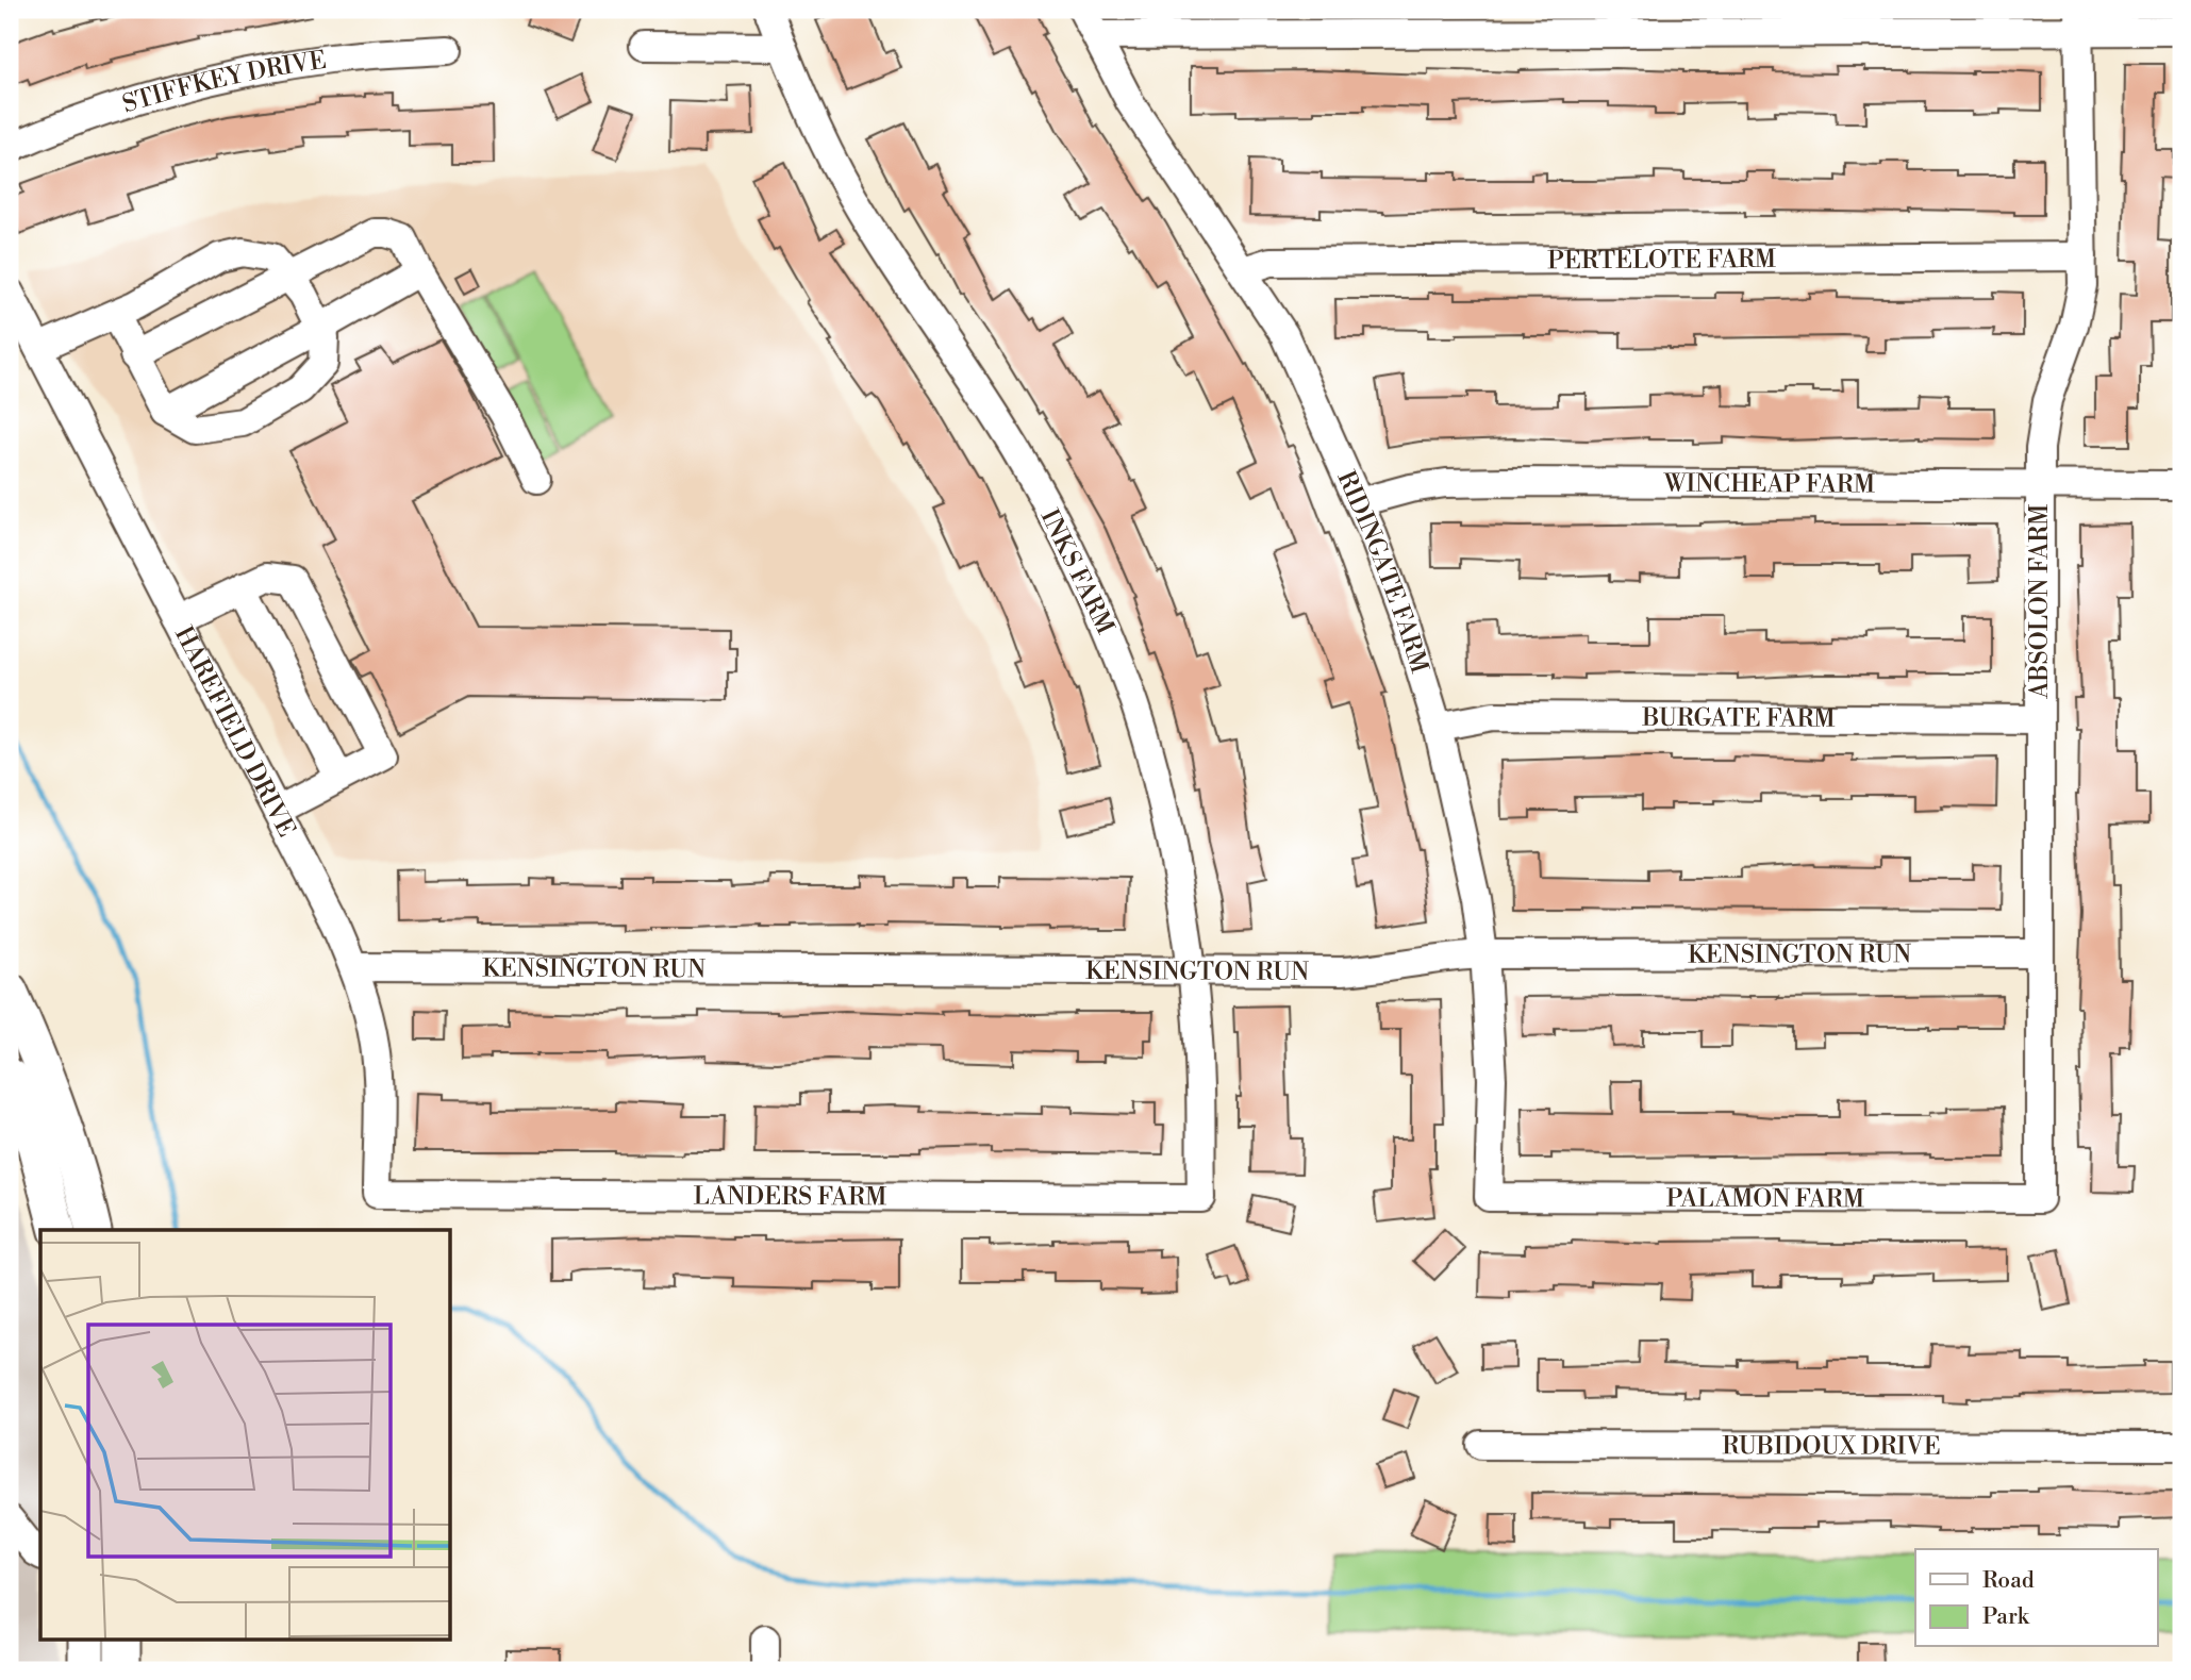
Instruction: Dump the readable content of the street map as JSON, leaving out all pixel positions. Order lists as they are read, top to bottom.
{
  "streets": {
    "street": [
      "STIFFKEY DRIVE",
      "PERTELOTE FARM",
      "WINCHEAP FARM",
      "INKS FARM",
      "RIDINGATE FARM",
      "ABSOLON FARM",
      "BURGATE FARM",
      "HAREFIELD DRIVE",
      "KENSINGTON RUN",
      "LANDERS FARM",
      "PALAMON FARM",
      "RUBIDOUX DRIVE"
    ]
  },
  "crossings": [
    ["PERTELOTE FARM", "RIDINGATE FARM"],
    ["PERTELOTE FARM", "ABSOLON FARM"],
    ["WINCHEAP FARM", "RIDINGATE FARM"],
    ["WINCHEAP FARM", "ABSOLON FARM"],
    ["INKS FARM", "KENSINGTON RUN"],
    ["INKS FARM", "LANDERS FARM"],
    ["RIDINGATE FARM", "BURGATE FARM"],
    ["RIDINGATE FARM", "KENSINGTON RUN"],
    ["RIDINGATE FARM", "PALAMON FARM"],
    ["ABSOLON FARM", "BURGATE FARM"],
    ["ABSOLON FARM", "KENSINGTON RUN"],
    ["ABSOLON FARM", "PALAMON FARM"],
    ["HAREFIELD DRIVE", "KENSINGTON RUN"],
    ["HAREFIELD DRIVE", "LANDERS FARM"]
  ],
  "legend": ["Road", "Park"]
}
